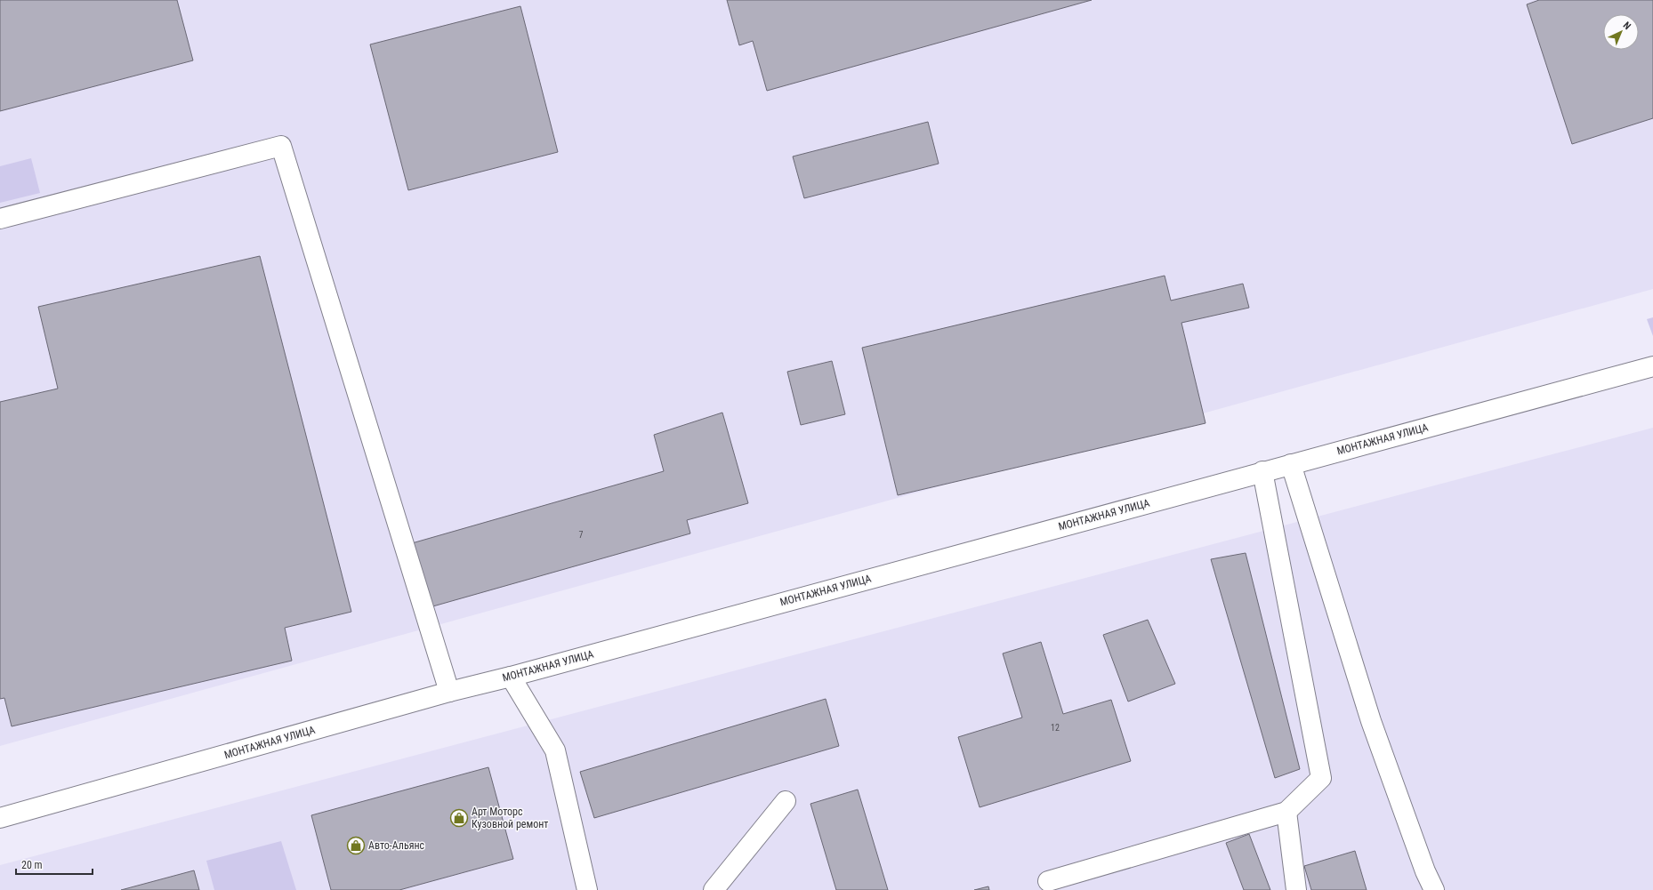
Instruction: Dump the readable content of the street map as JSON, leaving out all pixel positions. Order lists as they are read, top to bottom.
{
  "streets": {
    "street": ["МОНТАЖНАЯ УЛИЦА"]
  },
  "places": {
    "shop": ["Арт Моторс Кузовной ремонт", "Авто-Альянс"]
  },
  "house_numbers": ["7", "12"],
  "scale_bar": "20 m",
  "north": "top right"
}
